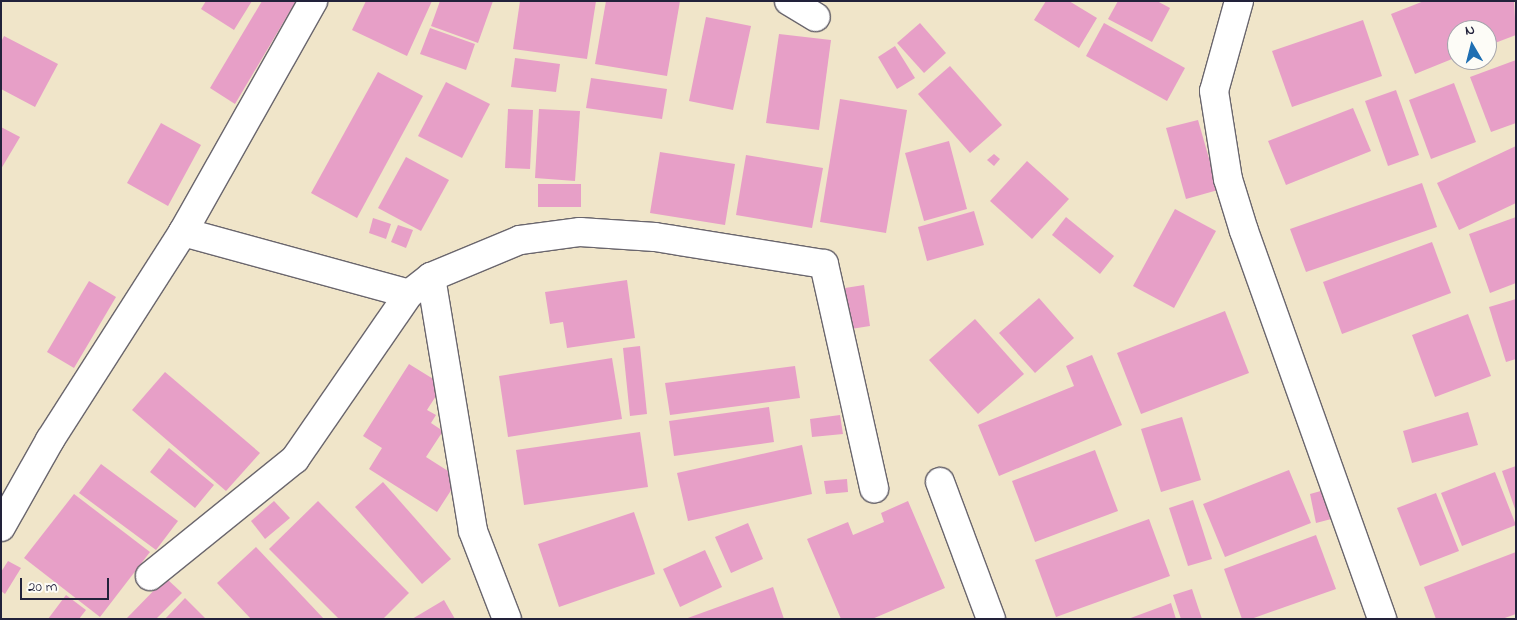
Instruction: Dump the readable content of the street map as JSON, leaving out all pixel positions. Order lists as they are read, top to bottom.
{
  "scale_bar": "20 m",
  "north": "top"
}
